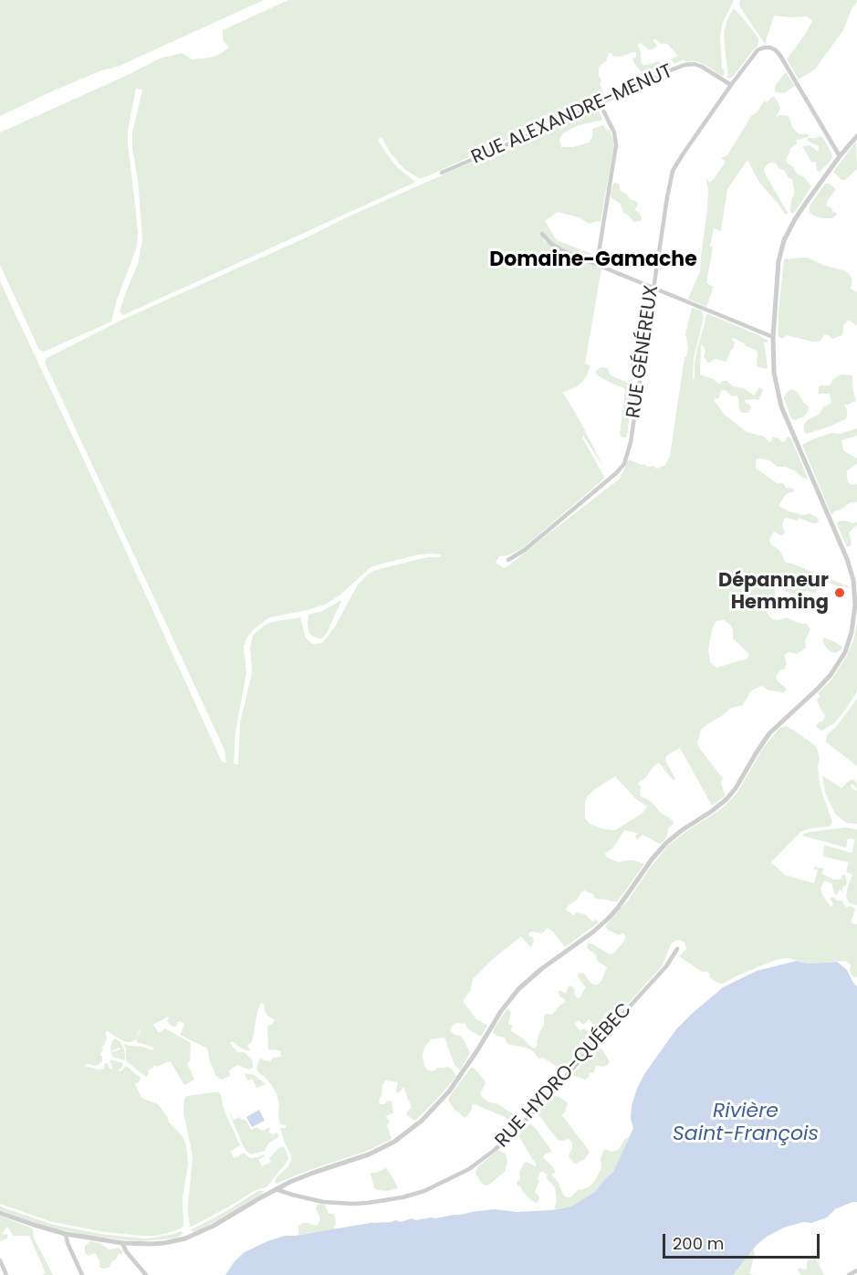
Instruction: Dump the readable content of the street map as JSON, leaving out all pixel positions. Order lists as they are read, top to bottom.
{
  "streets": {
    "street": ["RUE ALEXANDRE-MENUT", "RUE GÉNÉREUX", "RUE HYDRO-QUÉBEC"]
  },
  "crossings": [
    ["RUE ALEXANDRE-MENUT", "RUE GÉNÉREUX"]
  ],
  "districts": ["Domaine-Gamache"],
  "water": ["Rivière Saint-François"],
  "places": ["Dépanneur Hemming"],
  "scale_bar": "200 m"
}
